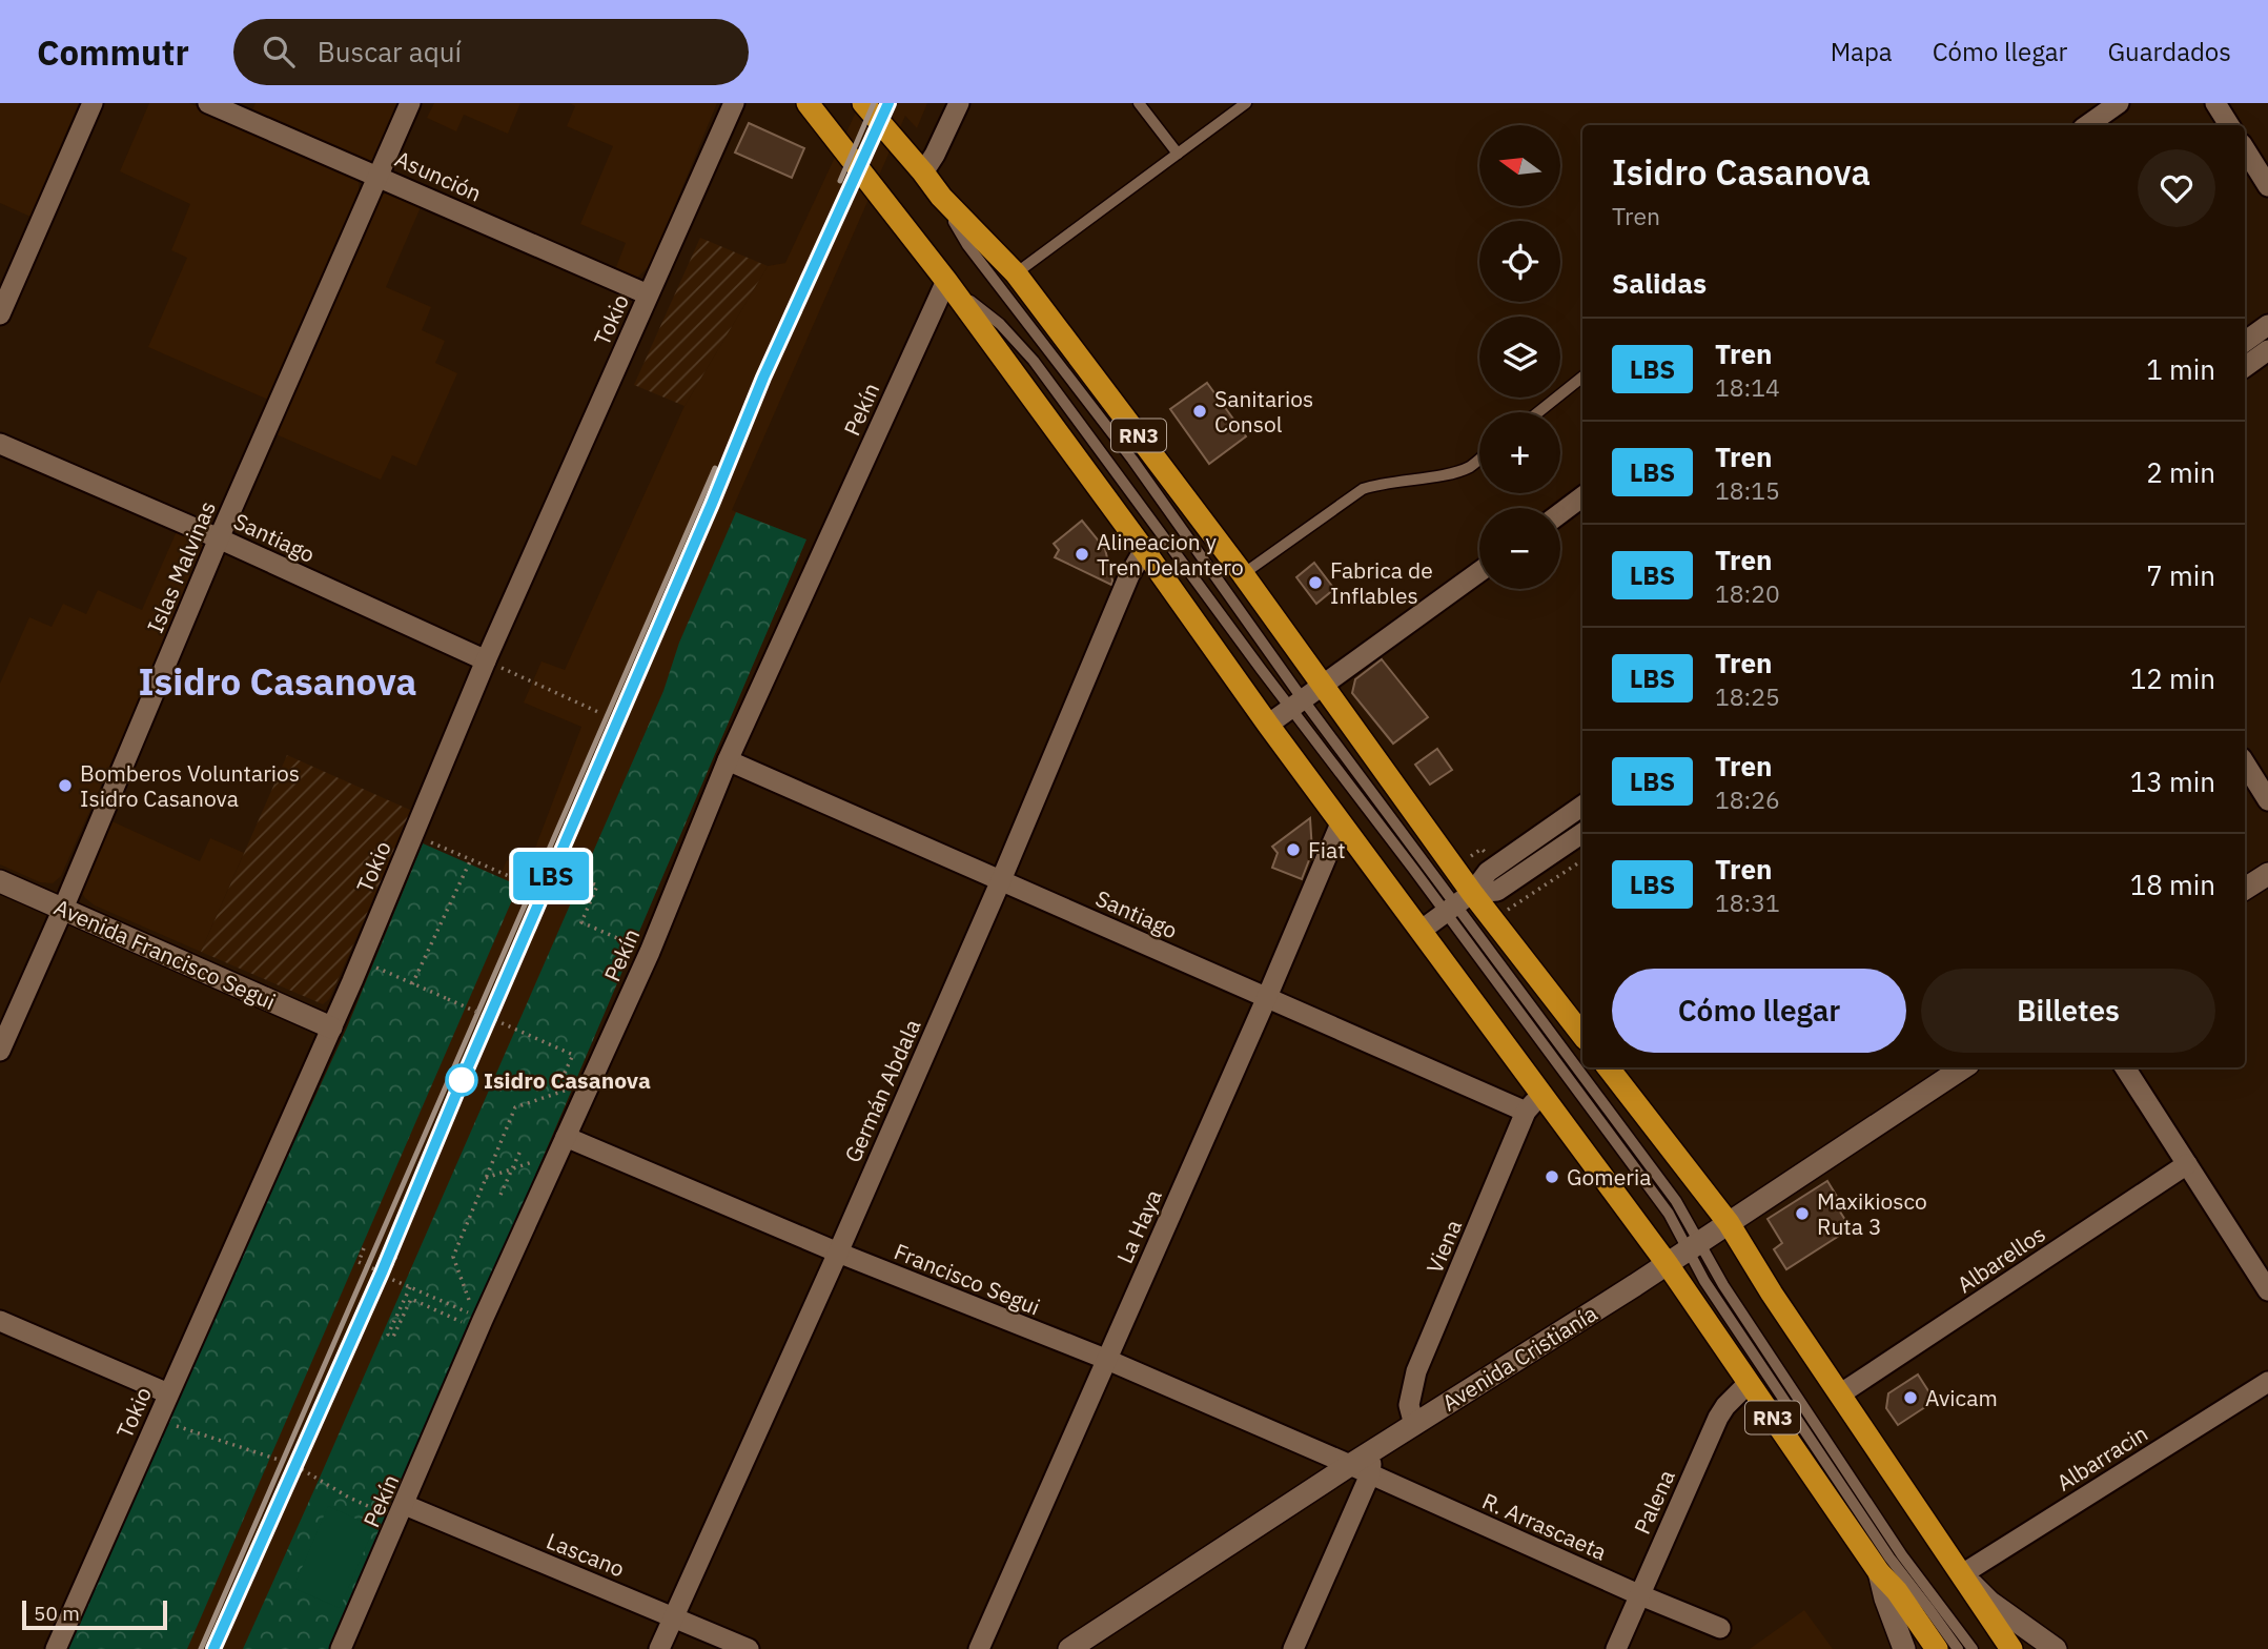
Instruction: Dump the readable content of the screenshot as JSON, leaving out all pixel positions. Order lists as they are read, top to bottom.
{
  "streets": {
    "highway": ["RN3"],
    "main road": ["Avenida Francisco Segui", "Avenida Cristianía"],
    "street": [
      "Asunción",
      "Tokio",
      "Pekín",
      "Santiago",
      "Islas Malvinas",
      "Germán Abdala",
      "La Haya",
      "Viena",
      "Albarellos",
      "Francisco Segui",
      "Albarracin",
      "Palena",
      "R. Arrascaeta",
      "Lascano"
    ]
  },
  "crossings": [
    ["Asunción", "Tokio"],
    ["Asunción", "Islas Malvinas"],
    ["Tokio", "Santiago"],
    ["Tokio", "Avenida Francisco Segui"],
    ["Pekín", "RN3"],
    ["Pekín", "Santiago"],
    ["Pekín", "Francisco Segui"],
    ["Pekín", "Lascano"],
    ["RN3", "Germán Abdala"],
    ["RN3", "La Haya"],
    ["RN3", "Viena"],
    ["RN3", "Avenida Cristianía"],
    ["RN3", "Palena"],
    ["Santiago", "Islas Malvinas"],
    ["Santiago", "Germán Abdala"],
    ["Santiago", "La Haya"],
    ["Santiago", "Viena"],
    ["Islas Malvinas", "Avenida Francisco Segui"],
    ["Germán Abdala", "Francisco Segui"],
    ["Germán Abdala", "Lascano"],
    ["La Haya", "Francisco Segui"],
    ["Viena", "Avenida Cristianía"],
    ["Francisco Segui", "Avenida Cristianía"],
    ["Francisco Segui", "R. Arrascaeta"],
    ["Avenida Cristianía", "R. Arrascaeta"],
    ["Palena", "R. Arrascaeta"]
  ],
  "districts": ["Isidro Casanova"],
  "places": [
    "Sanitarios Consol",
    "Alineacion y Tren Delantero",
    "Fabrica de Inflables",
    "Bomberos Voluntarios Isidro Casanova",
    "Fiat",
    "Isidro Casanova",
    "Gomeria",
    "Maxikiosco Ruta 3",
    "Avicam"
  ],
  "scale_bar": "50 m",
  "north": "left",
  "page": {
    "header": "Commutr",
    "search": "Buscar aquí",
    "nav": ["Mapa", "Cómo llegar", "Guardados"],
    "on_map": "LBS",
    "map_buttons": ["+", "−"],
    "heading": [
      ["Isidro Casanova", "Tren"],
      "Salidas"
    ],
    "list": [
      {
        "mark": "LBS",
        "name": "Tren",
        "note": "18:14",
        "value": "1 min"
      },
      {
        "mark": "LBS",
        "name": "Tren",
        "note": "18:15",
        "value": "2 min"
      },
      {
        "mark": "LBS",
        "name": "Tren",
        "note": "18:20",
        "value": "7 min"
      },
      {
        "mark": "LBS",
        "name": "Tren",
        "note": "18:25",
        "value": "12 min"
      },
      {
        "mark": "LBS",
        "name": "Tren",
        "note": "18:26",
        "value": "13 min"
      },
      {
        "mark": "LBS",
        "name": "Tren",
        "note": "18:31",
        "value": "18 min"
      }
    ],
    "buttons": ["Cómo llegar", "Billetes"],
    "scale": "50 m"
  }
}
